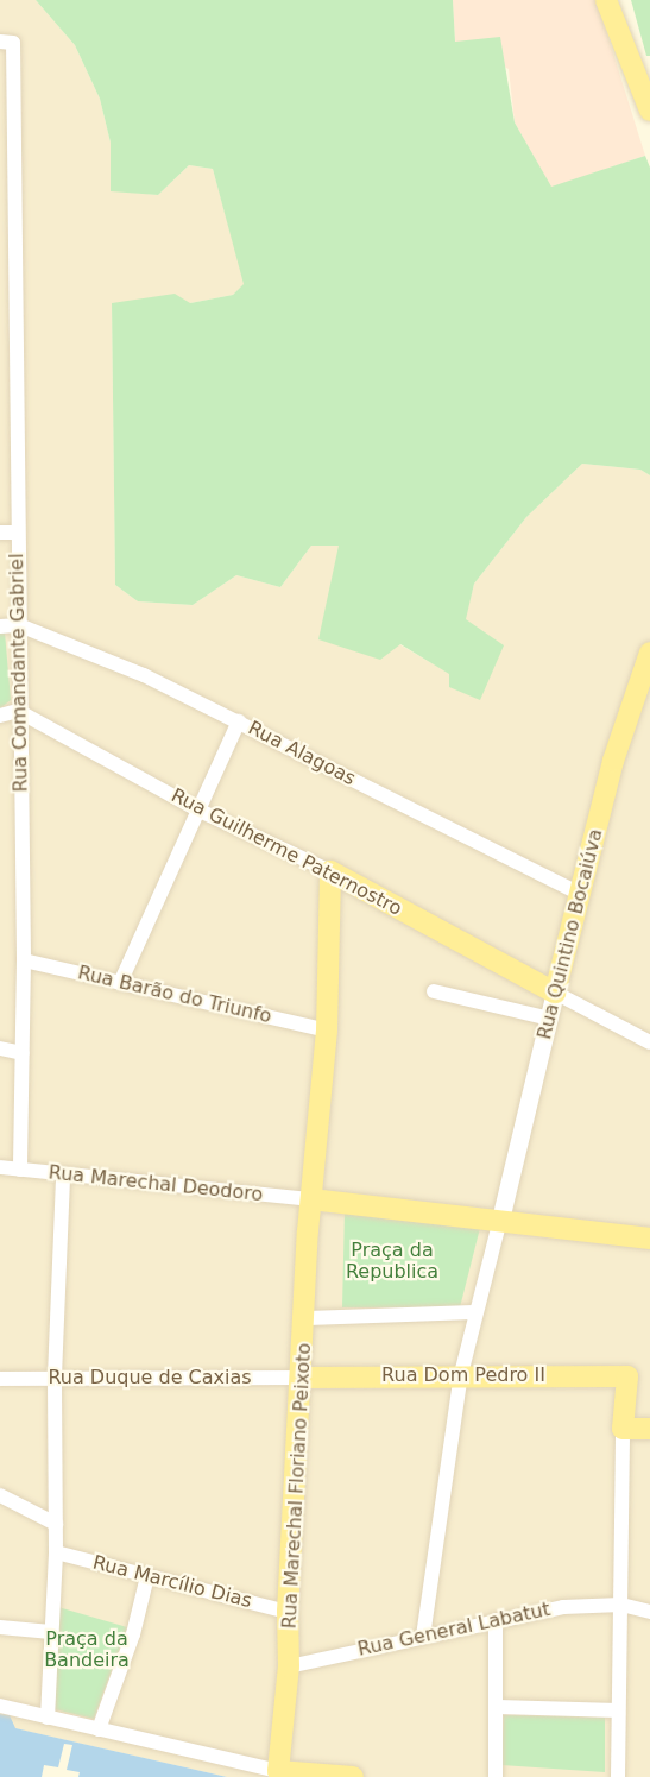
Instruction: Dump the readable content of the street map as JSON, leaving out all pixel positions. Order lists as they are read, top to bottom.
{
  "streets": {
    "main road": [
      "Rua Guilherme Paternostro",
      "Rua Quintino Bocaiúva",
      "Rua Dom Pedro II",
      "Rua Marechal Floriano Peixoto"
    ],
    "street": [
      "Rua Comandante Gabriel",
      "Rua Alagoas",
      "Rua Barão do Triunfo",
      "Rua Marechal Deodoro",
      "Rua Duque de Caxias",
      "Rua Marcílio Dias",
      "Rua General Labatut"
    ]
  },
  "crossings": [
    ["Rua Comandante Gabriel", "Rua Alagoas"],
    ["Rua Comandante Gabriel", "Rua Guilherme Paternostro"],
    ["Rua Comandante Gabriel", "Rua Barão do Triunfo"],
    ["Rua Comandante Gabriel", "Rua Marechal Deodoro"],
    ["Rua Alagoas", "Rua Quintino Bocaiúva"],
    ["Rua Guilherme Paternostro", "Rua Quintino Bocaiúva"],
    ["Rua Guilherme Paternostro", "Rua Marechal Floriano Peixoto"],
    ["Rua Barão do Triunfo", "Rua Marechal Floriano Peixoto"],
    ["Rua Marechal Deodoro", "Rua Marechal Floriano Peixoto"],
    ["Rua Dom Pedro II", "Rua Duque de Caxias"],
    ["Rua Dom Pedro II", "Rua Marechal Floriano Peixoto"],
    ["Rua Duque de Caxias", "Rua Marechal Floriano Peixoto"],
    ["Rua Marechal Floriano Peixoto", "Rua Marcílio Dias"],
    ["Rua Marechal Floriano Peixoto", "Rua General Labatut"]
  ],
  "parks": ["Praça da Republica", "Praça da Bandeira"]
}
